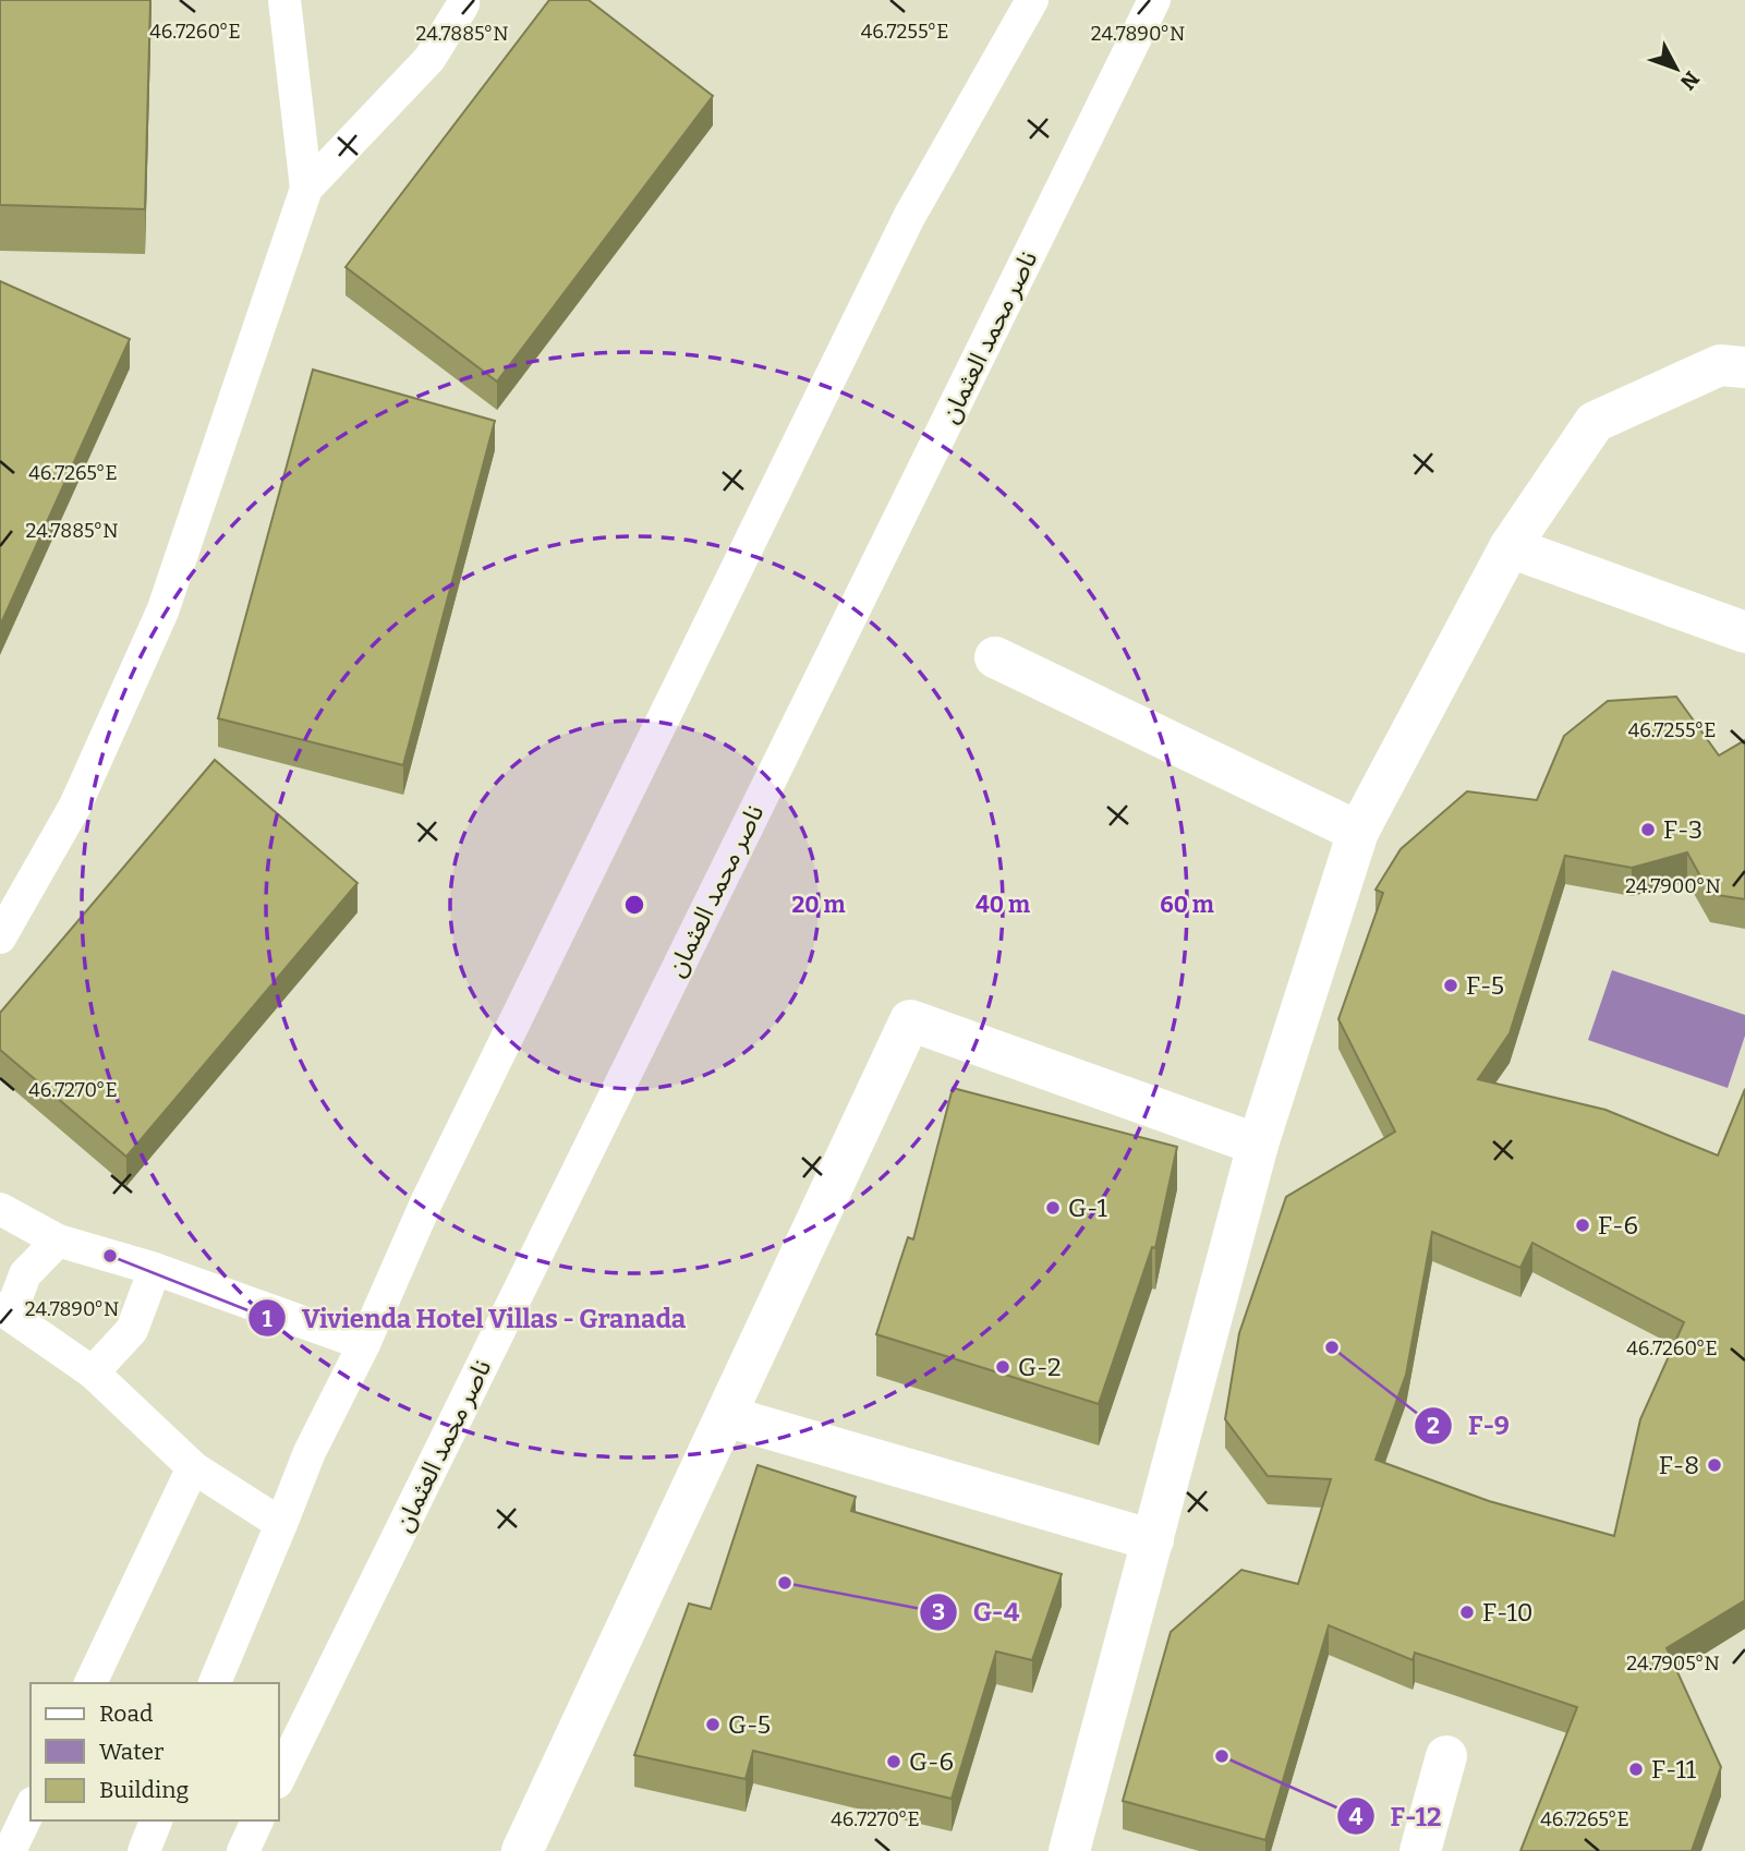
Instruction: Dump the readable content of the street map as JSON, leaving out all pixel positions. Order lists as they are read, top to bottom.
{
  "streets": {
    "lane": ["ناصر محمد العثمان"]
  },
  "places": [
    "F-3",
    "F-5",
    "G-1",
    "F-6",
    "Vivienda Hotel Villas - Granada",
    "F-9",
    "G-2",
    "F-8",
    "G-4",
    "F-10",
    "G-5",
    "F-12",
    "G-6",
    "F-11"
  ],
  "legend": ["Road", "Water", "Building"],
  "north": "bottom right",
  "coordinates": [
    "46.7260°E",
    "46.7255°E",
    "24.7885°N",
    "24.7890°N",
    "46.7265°E",
    "24.7900°N",
    "46.7270°E",
    "24.7905°N"
  ],
  "rings": ["20 m", "40 m", "60 m"]
}
